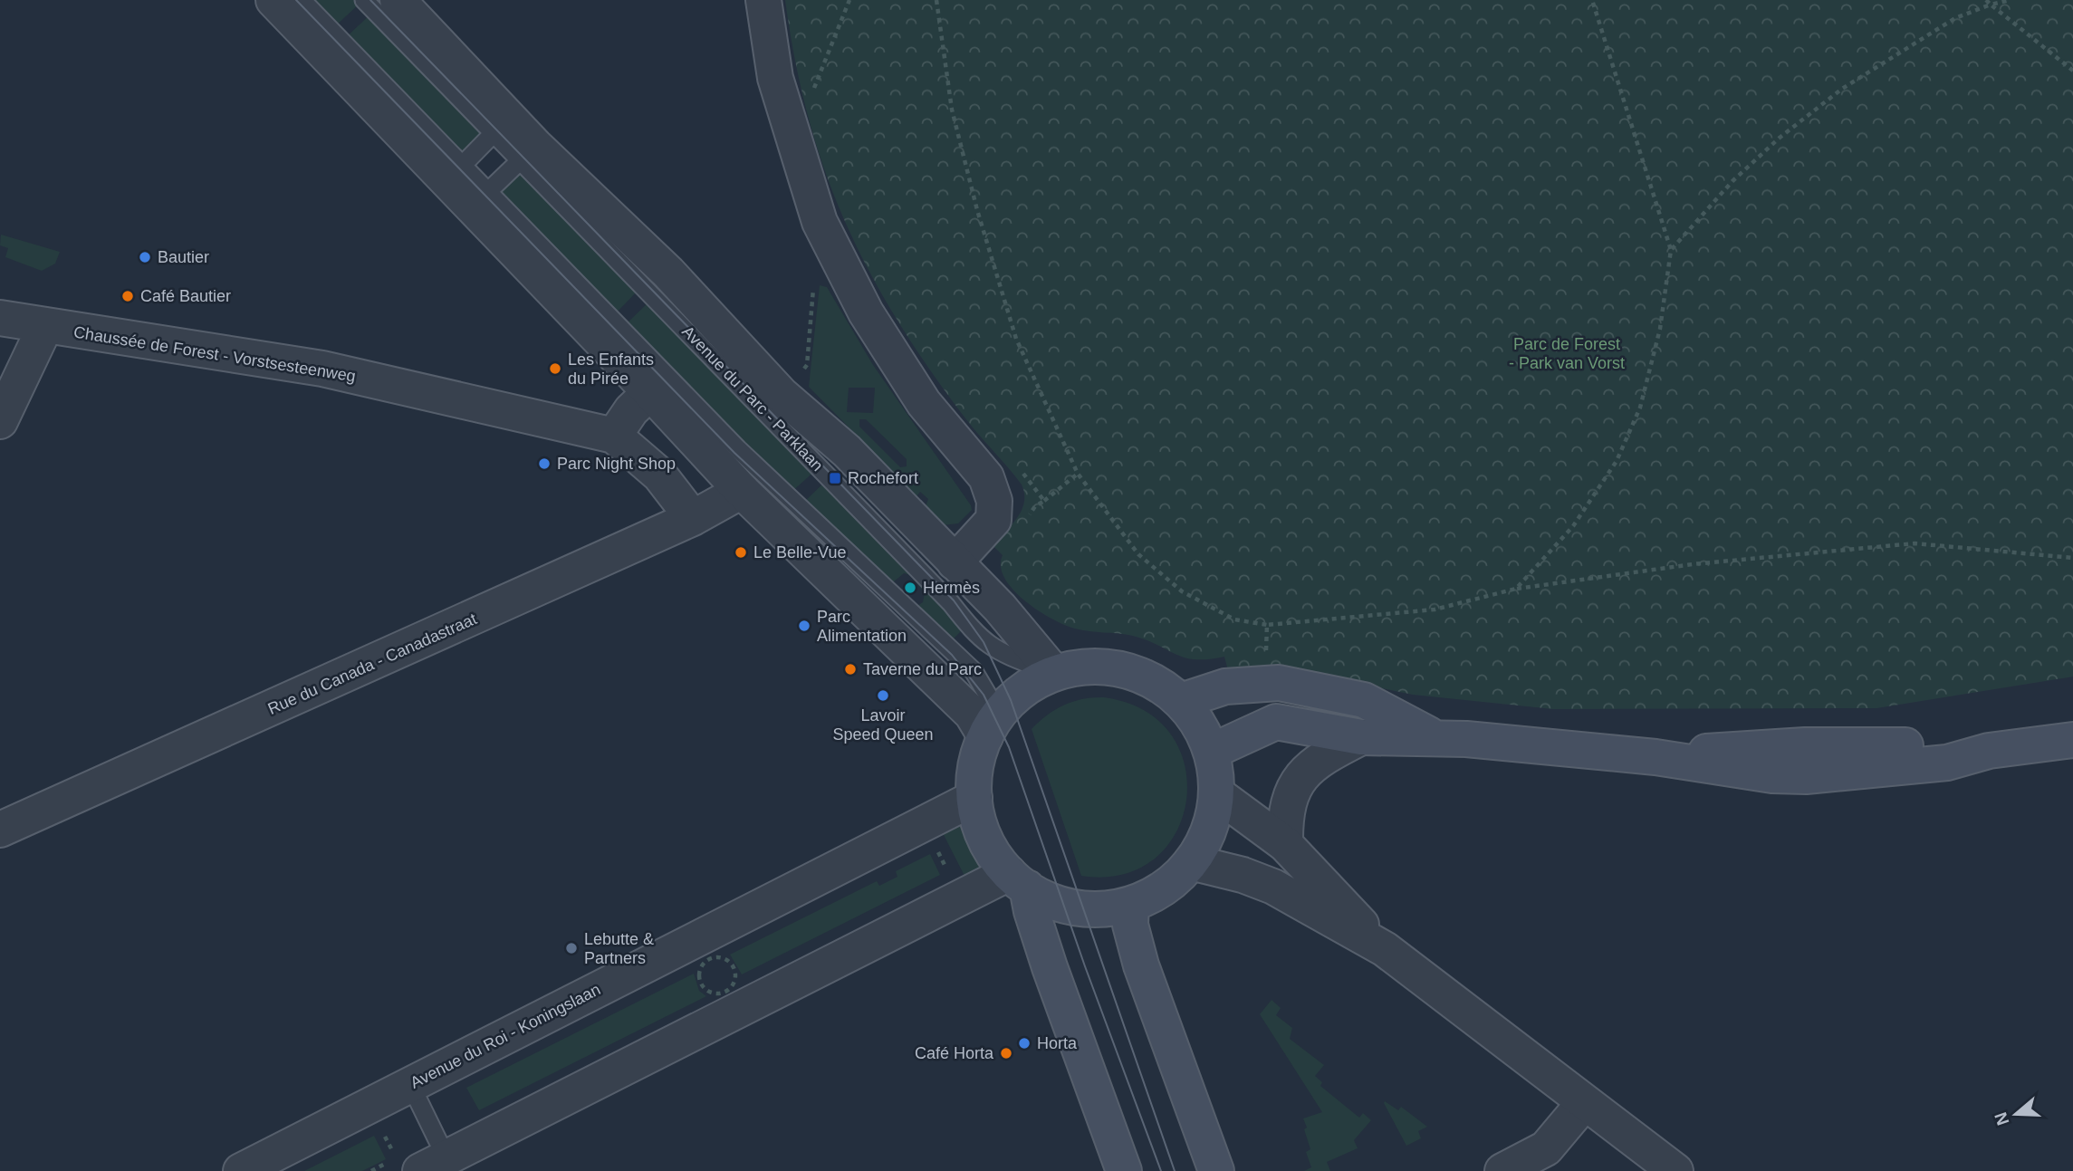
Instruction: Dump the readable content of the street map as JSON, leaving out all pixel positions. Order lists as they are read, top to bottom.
{
  "streets": {
    "street": [
      "Chaussée de Forest - Vorstsesteenweg",
      "Avenue du Parc - Parklaan",
      "Rue du Canada - Canadastraat",
      "Avenue du Roi - Koningslaan"
    ]
  },
  "crossings": [
    ["Chaussée de Forest - Vorstsesteenweg", "Rue du Canada - Canadastraat"]
  ],
  "parks": ["Parc de Forest - Park van Vorst"],
  "places": {
    "other": [
      "Bautier",
      "Café Bautier",
      "Les Enfants du Pirée",
      "Parc Night Shop",
      "Le Belle-Vue",
      "Hermès",
      "Parc Alimentation",
      "Taverne du Parc",
      "Lavoir Speed Queen",
      "Lebutte & Partners",
      "Horta",
      "Café Horta"
    ],
    "transit": ["Rochefort"]
  },
  "north": "left"
}
